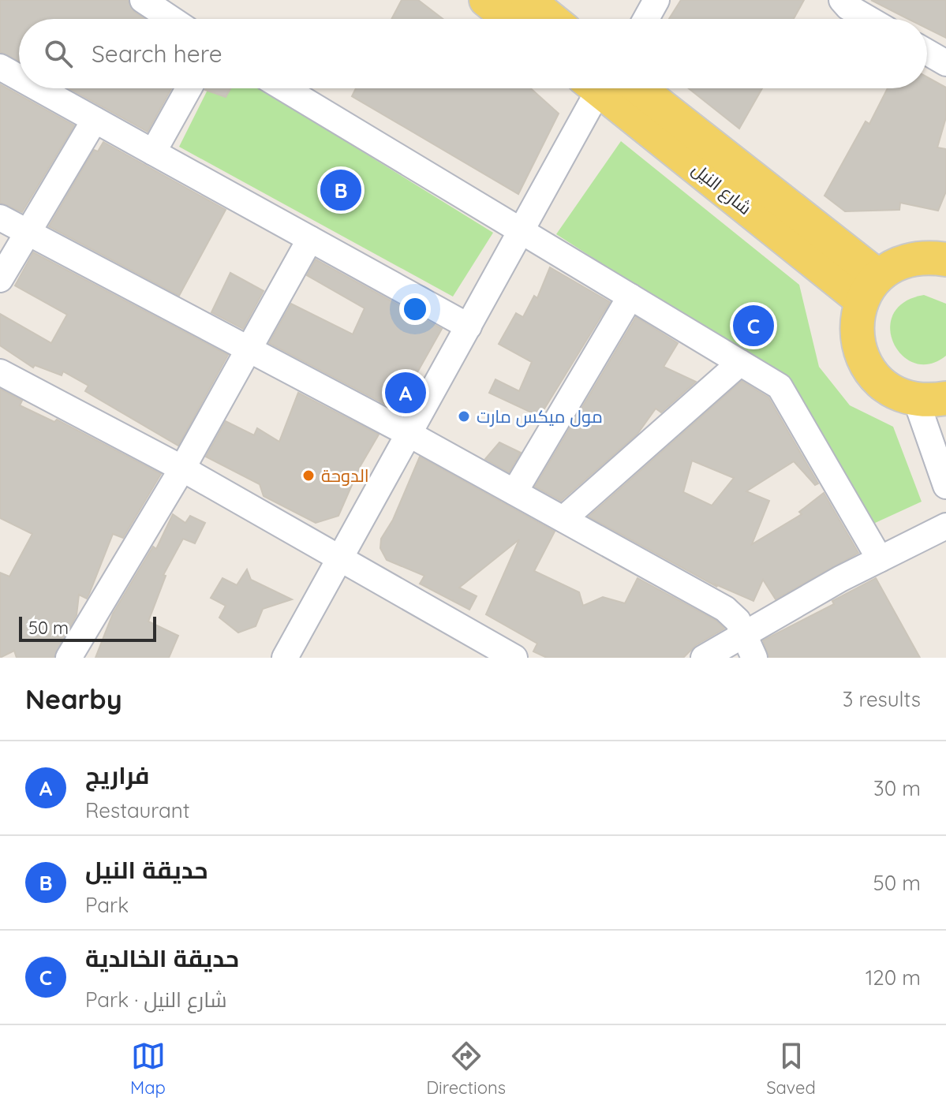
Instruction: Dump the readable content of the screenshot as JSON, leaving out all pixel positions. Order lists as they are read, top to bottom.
{
  "streets": {
    "main road": ["شارع النيل"]
  },
  "places": ["مول ميكس مارت", "الدوحة"],
  "scale_bar": "50 m",
  "page": {
    "search": "Search here",
    "pins": ["B", "C", "A"],
    "scale": "50 m",
    "heading": ["Nearby", "3 results"],
    "list": [
      {
        "mark": "A",
        "name": "فراريج",
        "note": "Restaurant",
        "value": "30 m"
      },
      {
        "mark": "B",
        "name": "حديقة النيل",
        "note": "Park",
        "value": "50 m"
      },
      {
        "mark": "C",
        "name": "حديقة الخالدية",
        "note": "Park · شارع النيل",
        "value": "120 m"
      }
    ],
    "nav": ["Map", "Directions", "Saved"]
  }
}
